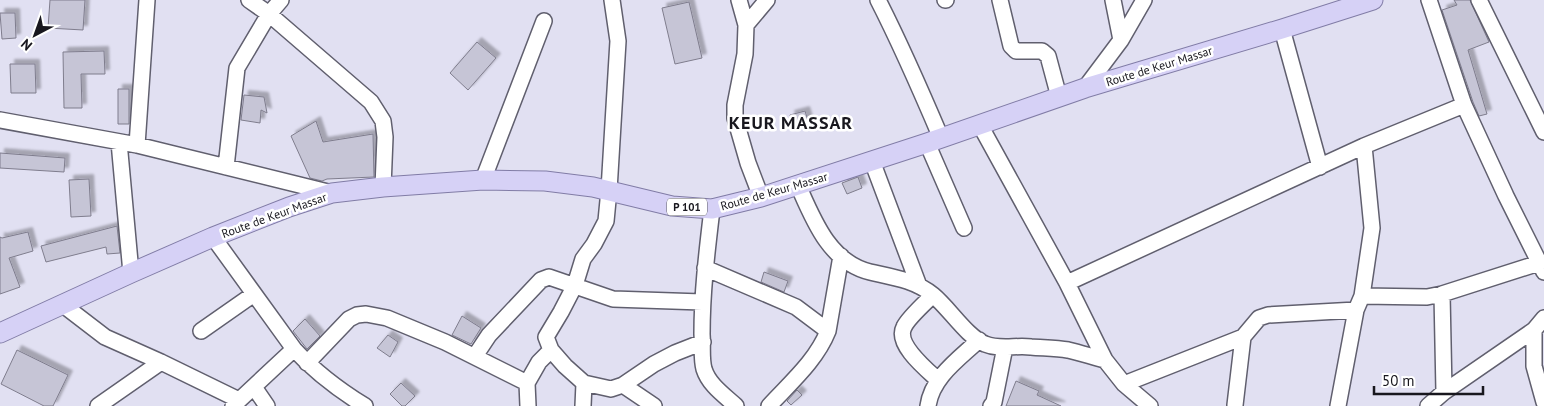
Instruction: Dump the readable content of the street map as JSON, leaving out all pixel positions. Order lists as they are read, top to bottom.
{
  "streets": {
    "main road": ["Route de Keur Massar", "P 101"]
  },
  "districts": ["KEUR MASSAR"],
  "scale_bar": "50 m",
  "north": "bottom left"
}
